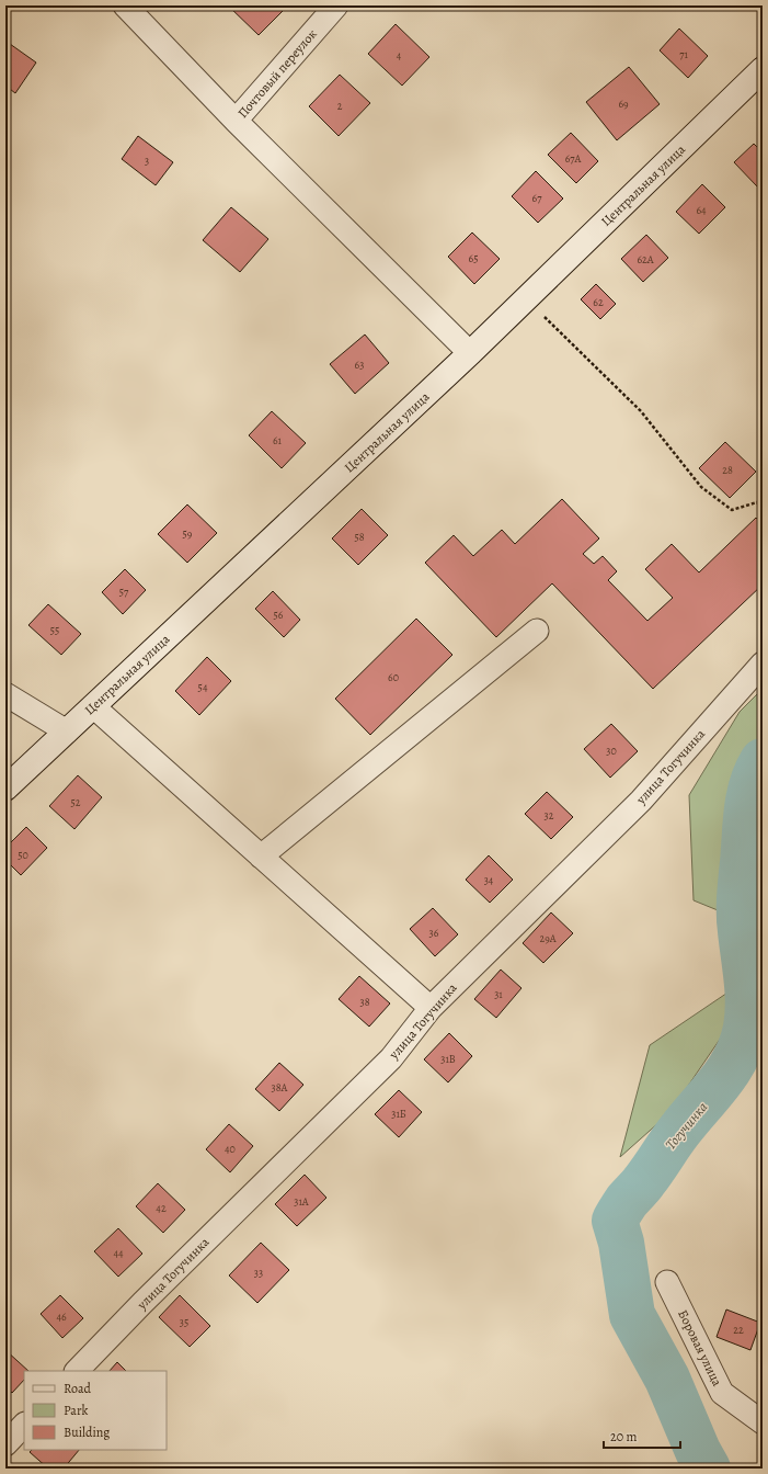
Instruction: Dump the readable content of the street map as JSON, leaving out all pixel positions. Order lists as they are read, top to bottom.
{
  "streets": {
    "main road": ["Центральная улица"],
    "street": ["Почтовый переулок", "улица Тогучинка", "Боровая улица"]
  },
  "water": ["Тогучинка"],
  "house_numbers": [
    "71",
    "4",
    "69",
    "2",
    "67А",
    "3",
    "67",
    "64",
    "65",
    "62А",
    "62",
    "63",
    "61",
    "28",
    "59",
    "58",
    "57",
    "56",
    "55",
    "60",
    "54",
    "30",
    "52",
    "32",
    "50",
    "34",
    "36",
    "29А",
    "31",
    "38",
    "31В",
    "38А",
    "31Б",
    "40",
    "31А",
    "42",
    "44",
    "33",
    "46",
    "35",
    "22"
  ],
  "legend": ["Road", "Park", "Building"],
  "scale_bar": "20 m"
}
